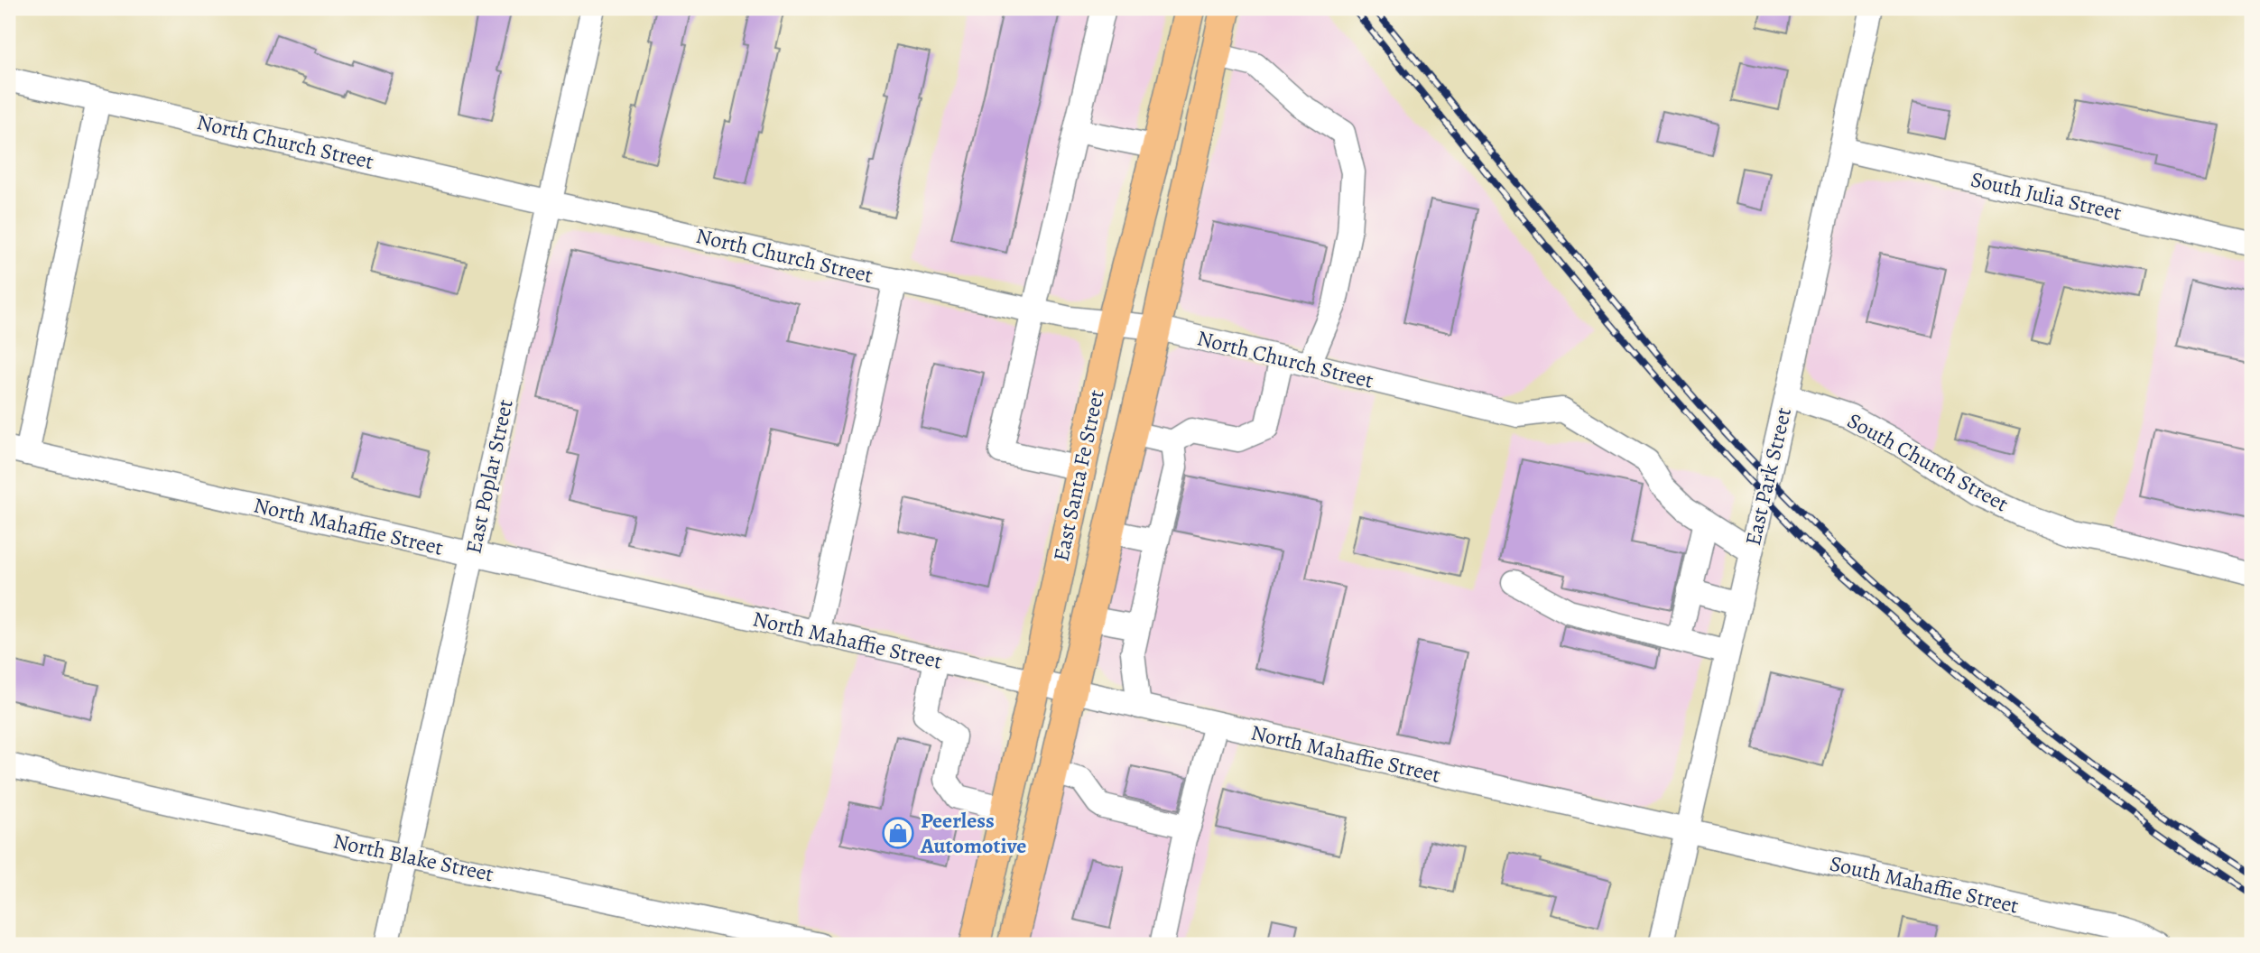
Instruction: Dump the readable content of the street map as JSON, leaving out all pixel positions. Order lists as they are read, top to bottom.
{
  "streets": {
    "main road": ["East Santa Fe Street"],
    "street": [
      "North Church Street",
      "South Julia Street",
      "South Church Street",
      "East Poplar Street",
      "East Park Street",
      "North Mahaffie Street",
      "North Blake Street",
      "South Mahaffie Street"
    ]
  },
  "crossings": [
    ["North Church Street", "East Santa Fe Street"],
    ["North Church Street", "East Poplar Street"],
    ["South Julia Street", "East Park Street"],
    ["South Church Street", "East Park Street"],
    ["East Santa Fe Street", "North Mahaffie Street"],
    ["East Poplar Street", "North Mahaffie Street"],
    ["East Poplar Street", "North Blake Street"],
    ["East Park Street", "North Mahaffie Street"],
    ["East Park Street", "South Mahaffie Street"],
    ["North Mahaffie Street", "South Mahaffie Street"]
  ],
  "places": {
    "shop": ["Peerless Automotive"]
  }
}
